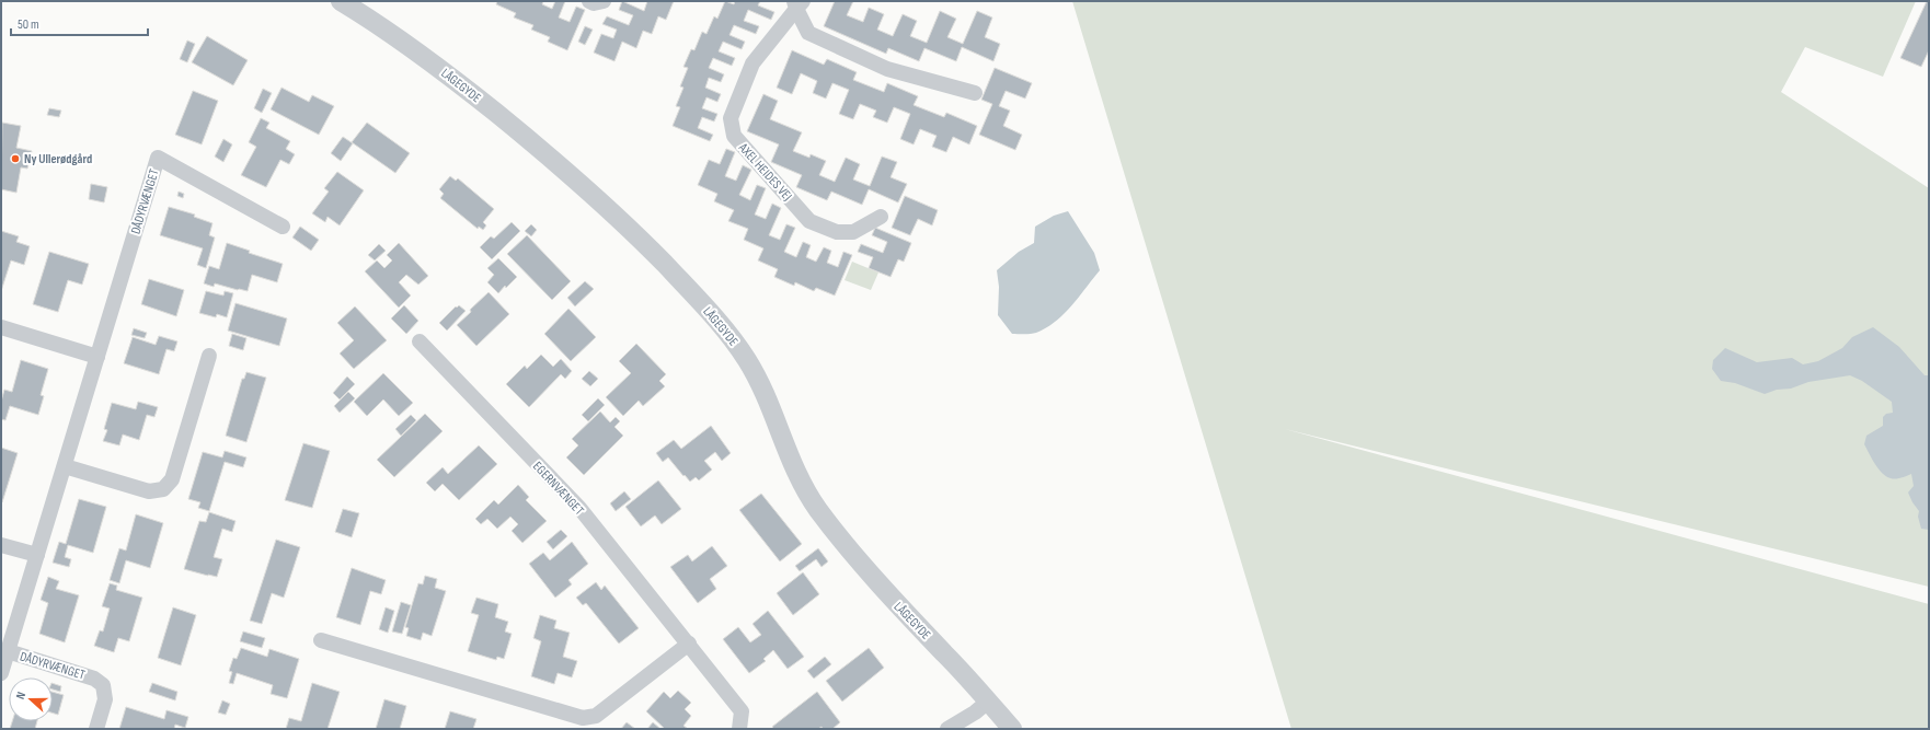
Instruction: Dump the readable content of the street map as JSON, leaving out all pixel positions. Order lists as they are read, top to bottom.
{
  "streets": {
    "street": [
      "LÅGEGYDE",
      "AXEL HEIDES VEJ",
      "DÅDYRVÆNGET",
      "EGERNVÆNGET"
    ]
  },
  "places": ["Ny Ullerødgård"],
  "scale_bar": "50 m",
  "north": "left"
}
